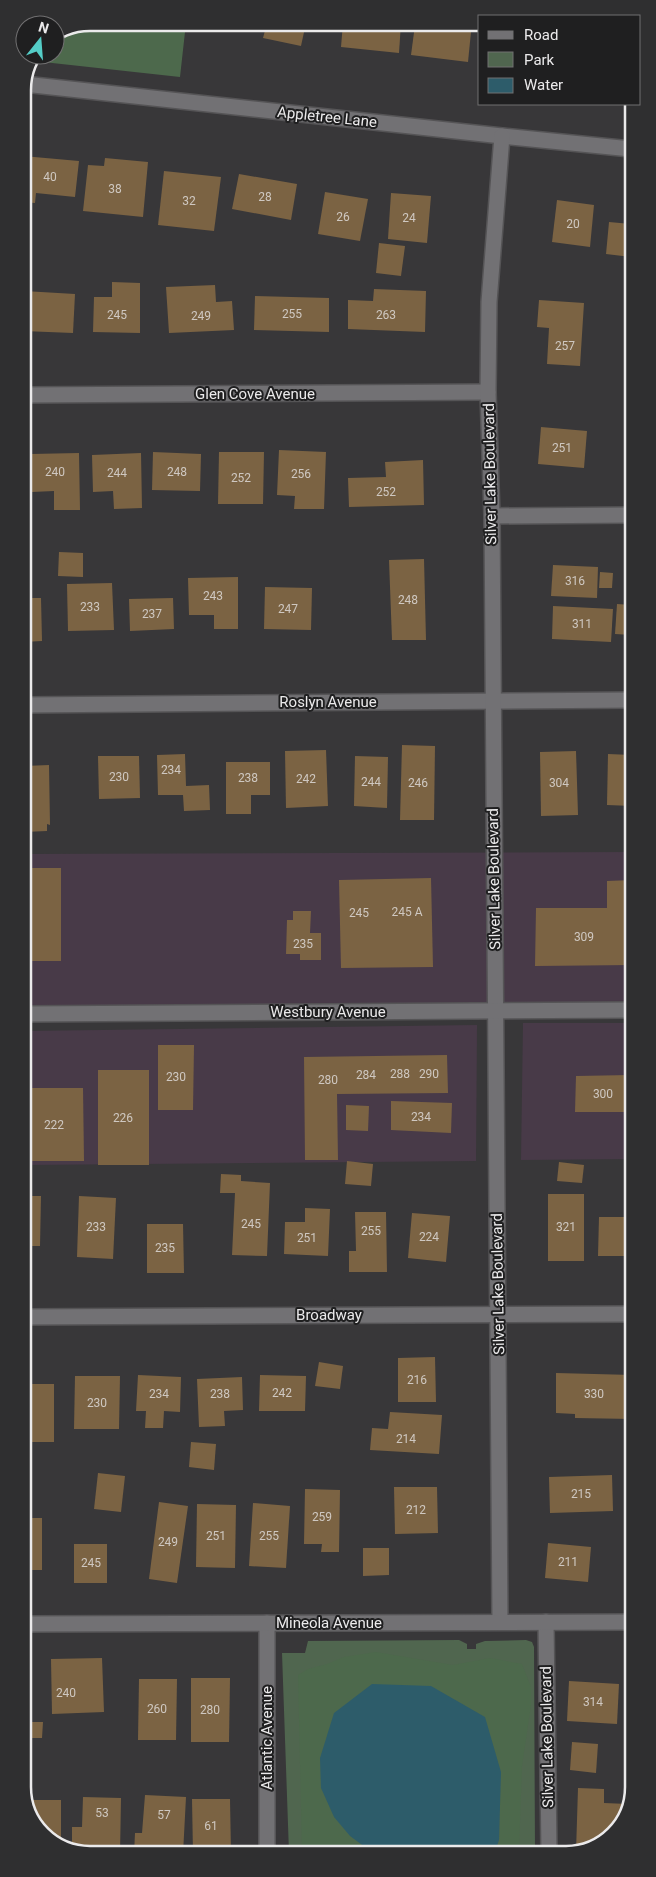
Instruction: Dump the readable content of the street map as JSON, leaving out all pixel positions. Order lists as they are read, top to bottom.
{
  "streets": {
    "street": [
      "Appletree Lane",
      "Glen Cove Avenue",
      "Silver Lake Boulevard",
      "Roslyn Avenue",
      "Westbury Avenue",
      "Broadway",
      "Mineola Avenue",
      "Atlantic Avenue"
    ]
  },
  "crossings": [
    ["Appletree Lane", "Silver Lake Boulevard"],
    ["Glen Cove Avenue", "Silver Lake Boulevard"],
    ["Silver Lake Boulevard", "Roslyn Avenue"],
    ["Silver Lake Boulevard", "Westbury Avenue"],
    ["Silver Lake Boulevard", "Broadway"],
    ["Silver Lake Boulevard", "Mineola Avenue"],
    ["Mineola Avenue", "Atlantic Avenue"]
  ],
  "house_numbers": [
    "40",
    "38",
    "28",
    "32",
    "26",
    "24",
    "20",
    "255",
    "245",
    "263",
    "249",
    "257",
    "251",
    "240",
    "248",
    "244",
    "256",
    "252",
    "252",
    "316",
    "243",
    "248",
    "233",
    "247",
    "237",
    "311",
    "234",
    "230",
    "238",
    "242",
    "244",
    "246",
    "304",
    "245 A",
    "245",
    "309",
    "235",
    "288",
    "290",
    "284",
    "230",
    "280",
    "300",
    "234",
    "226",
    "222",
    "245",
    "233",
    "321",
    "255",
    "224",
    "251",
    "235",
    "216",
    "242",
    "234",
    "238",
    "330",
    "230",
    "214",
    "215",
    "212",
    "259",
    "251",
    "255",
    "249",
    "211",
    "245",
    "240",
    "314",
    "260",
    "280",
    "53",
    "57",
    "61"
  ],
  "legend": ["Road", "Park", "Water"],
  "north": "top"
}
